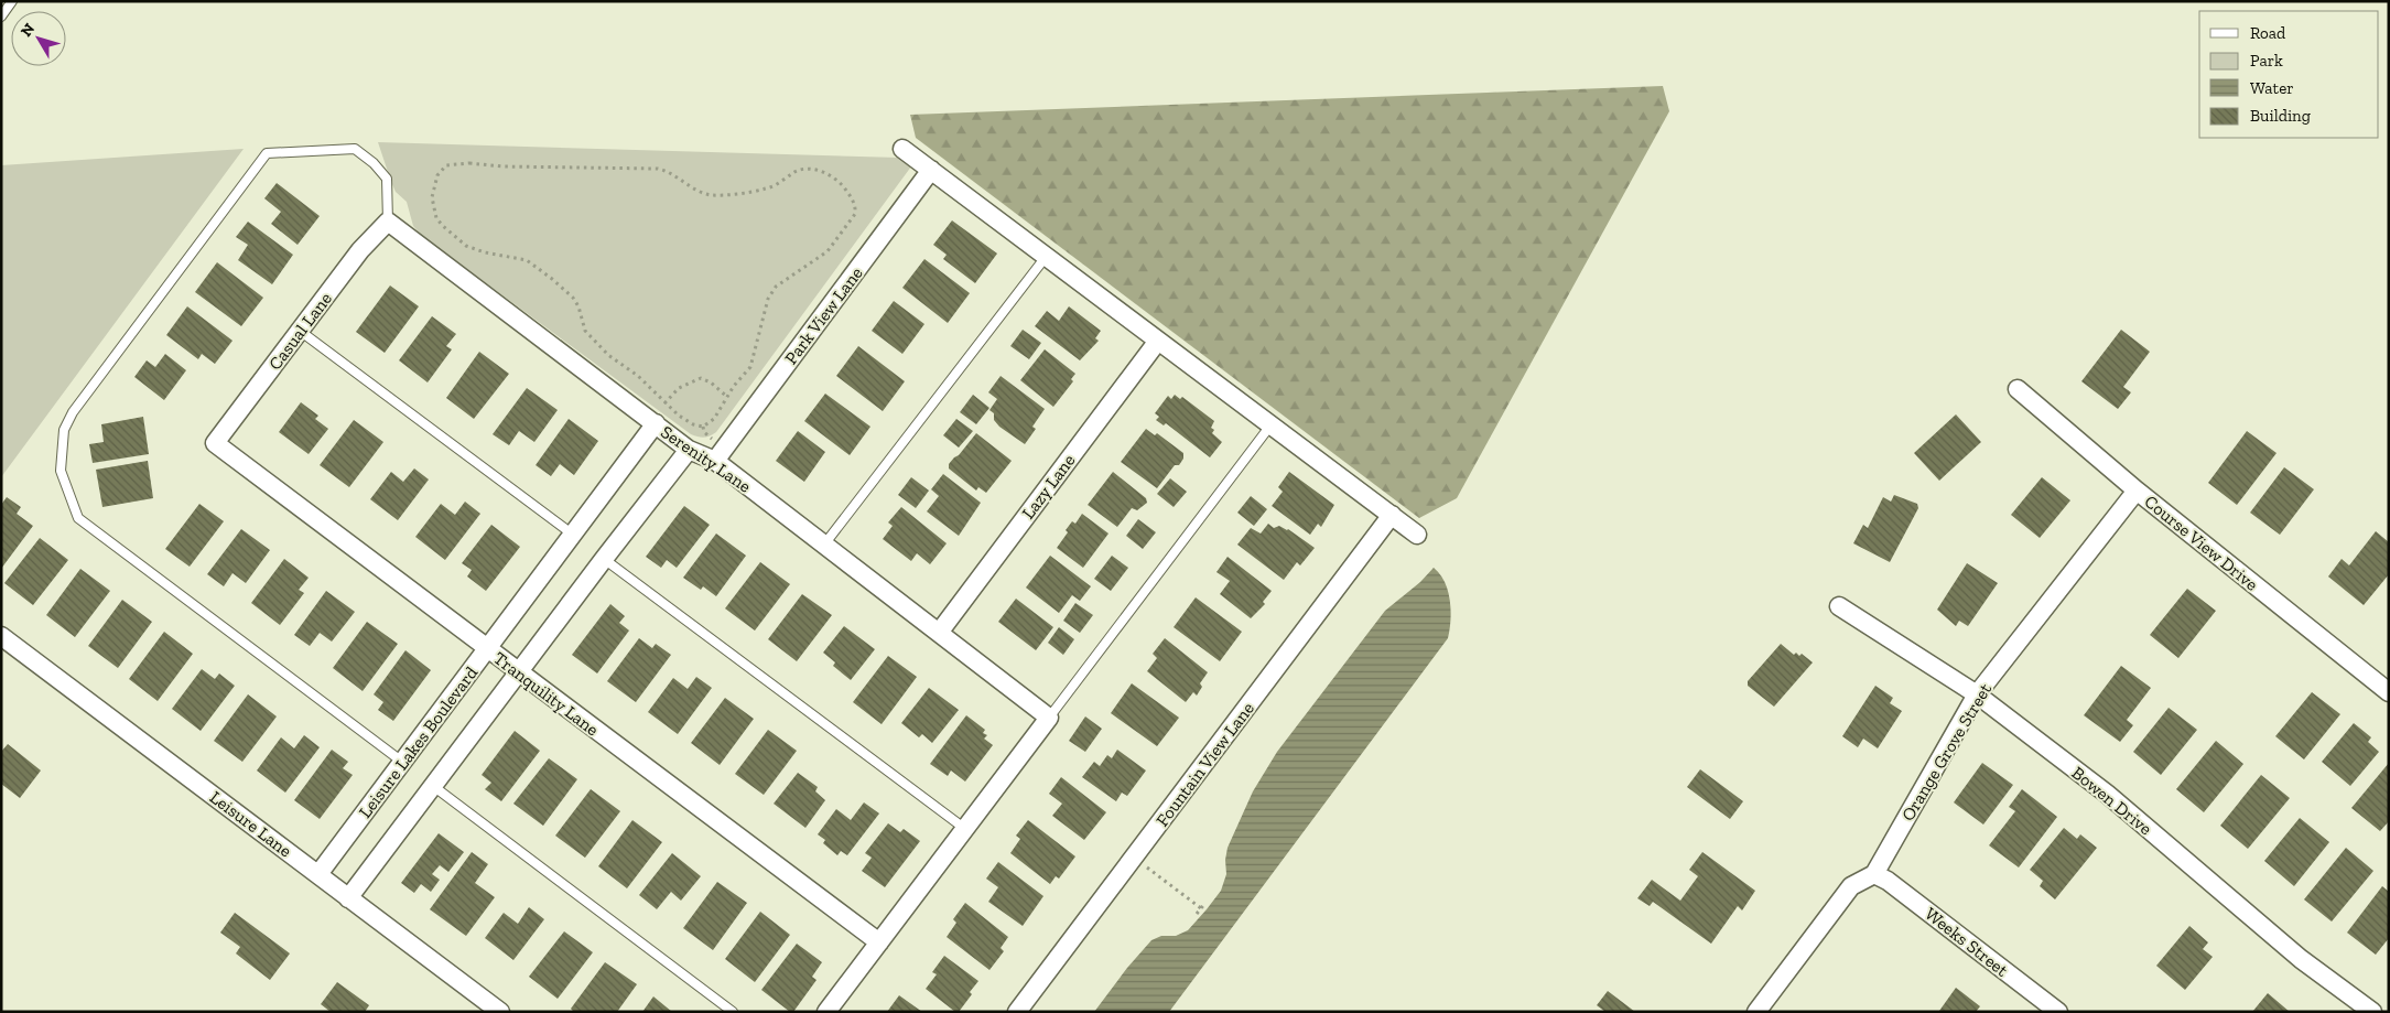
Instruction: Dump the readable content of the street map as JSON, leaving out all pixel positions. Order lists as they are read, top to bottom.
{
  "streets": {
    "street": [
      "Park View Lane",
      "Casual Lane",
      "Serenity Lane",
      "Lazy Lane",
      "Course View Drive",
      "Tranquility Lane",
      "Leisure Lakes Boulevard",
      "Orange Grove Street",
      "Fountain View Lane",
      "Bowen Drive",
      "Leisure Lane",
      "Weeks Street"
    ]
  },
  "crossings": [
    ["Park View Lane", "Serenity Lane"],
    ["Casual Lane", "Serenity Lane"],
    ["Casual Lane", "Tranquility Lane"],
    ["Serenity Lane", "Lazy Lane"],
    ["Serenity Lane", "Leisure Lakes Boulevard"],
    ["Course View Drive", "Orange Grove Street"],
    ["Tranquility Lane", "Leisure Lakes Boulevard"],
    ["Leisure Lakes Boulevard", "Leisure Lane"],
    ["Orange Grove Street", "Bowen Drive"],
    ["Orange Grove Street", "Weeks Street"]
  ],
  "legend": [
    "Road",
    "Park",
    "Water",
    "Building"
  ],
  "north": "top left"
}
